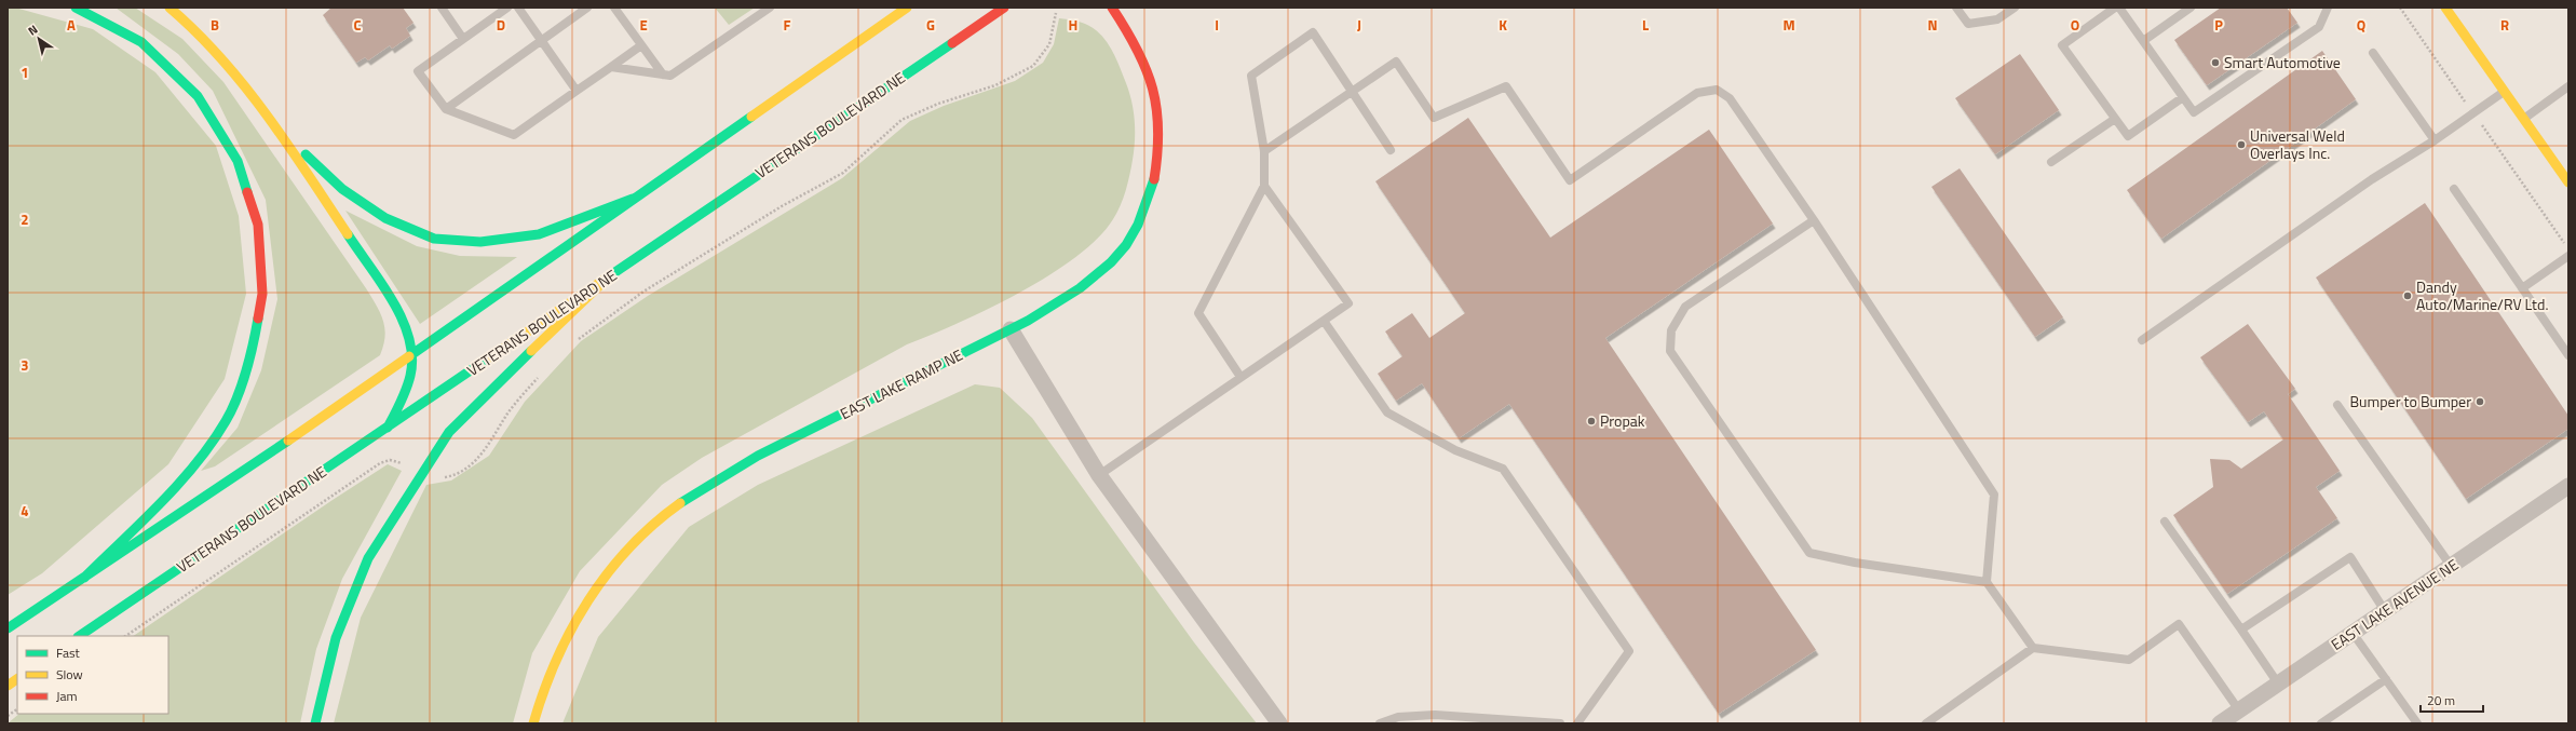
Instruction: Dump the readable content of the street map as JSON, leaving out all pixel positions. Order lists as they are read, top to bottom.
{
  "streets": {
    "main road": ["VETERANS BOULEVARD NE", "EAST LAKE RAMP NE"],
    "street": ["EAST LAKE AVENUE NE"]
  },
  "places": [
    "Smart Automotive",
    "Universal Weld Overlays Inc.",
    "Dandy Auto/Marine/RV Ltd.",
    "Bumper to Bumper",
    "Propak"
  ],
  "legend": ["Fast", "Slow", "Jam"],
  "scale_bar": "20 m",
  "north": "top left",
  "grid": {
    "columns": [
      "A",
      "B",
      "C",
      "D",
      "E",
      "F",
      "G",
      "H",
      "I",
      "J",
      "K",
      "L",
      "M",
      "N",
      "O",
      "P",
      "Q",
      "R"
    ],
    "rows": [
      "1",
      "2",
      "3",
      "4"
    ]
  }
}
